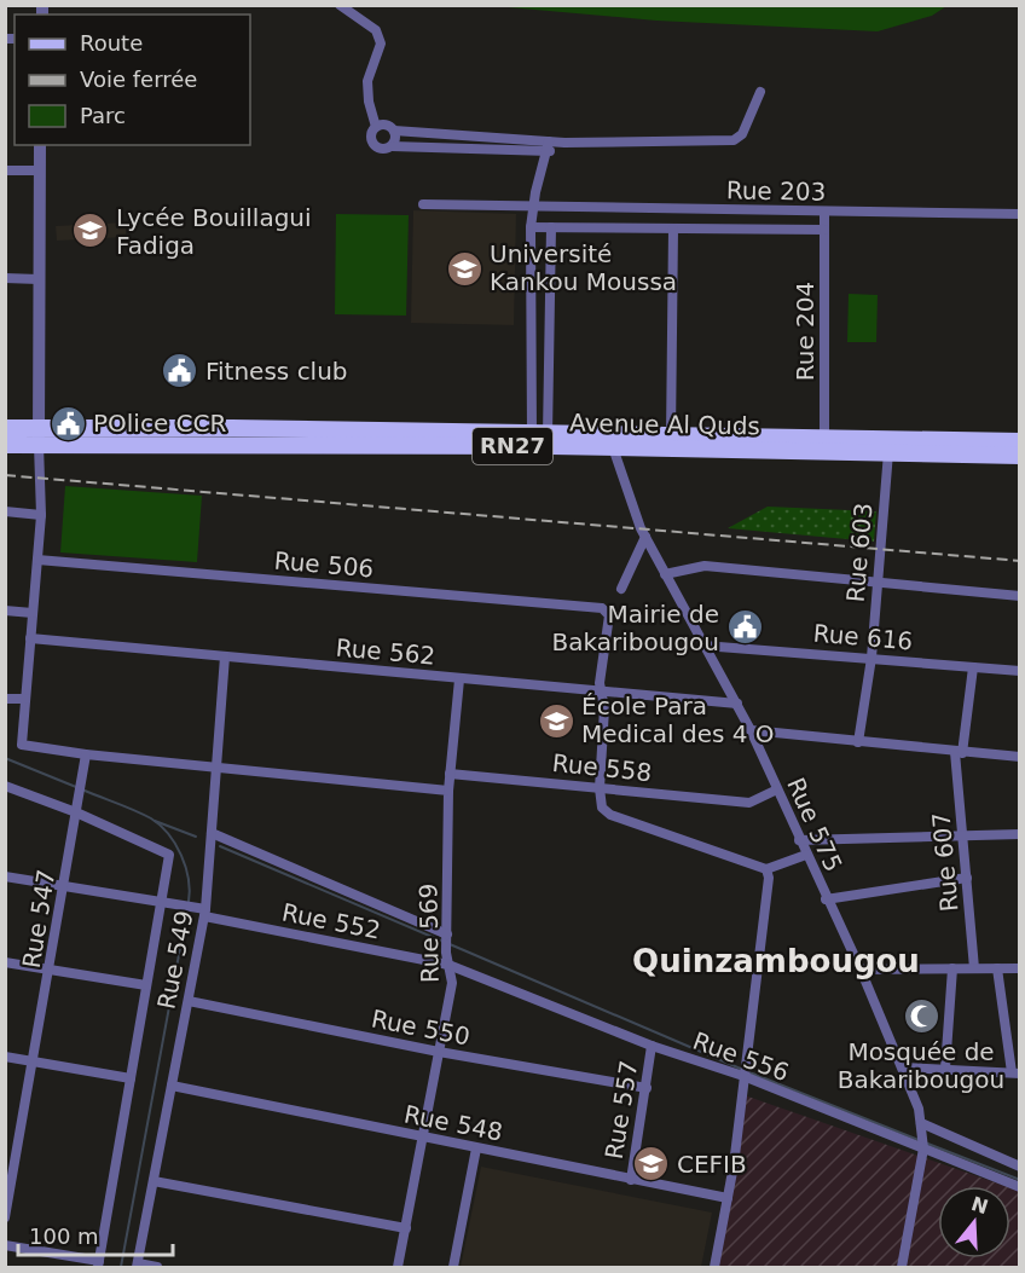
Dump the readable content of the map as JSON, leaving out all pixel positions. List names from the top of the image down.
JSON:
{
  "streets": {
    "main road": ["Avenue Al Quds", "RN27"],
    "street": [
      "Rue 203",
      "Rue 204",
      "Rue 603",
      "Rue 506",
      "Rue 616",
      "Rue 562",
      "Rue 558",
      "Rue 575",
      "Rue 607",
      "Rue 547",
      "Rue 552",
      "Rue 569",
      "Rue 549",
      "Rue 550",
      "Rue 556",
      "Rue 557",
      "Rue 548"
    ]
  },
  "crossings": [
    ["Rue 203", "Rue 204"],
    ["Rue 204", "Avenue Al Quds"],
    ["Avenue Al Quds", "Rue 603"],
    ["Avenue Al Quds", "Rue 575"],
    ["Rue 603", "Rue 616"],
    ["Rue 506", "Rue 562"],
    ["Rue 616", "Rue 575"],
    ["Rue 616", "Rue 607"],
    ["Rue 562", "Rue 575"],
    ["Rue 562", "Rue 549"],
    ["Rue 558", "Rue 575"],
    ["Rue 575", "Rue 556"],
    ["Rue 547", "Rue 552"],
    ["Rue 552", "Rue 569"],
    ["Rue 552", "Rue 549"],
    ["Rue 552", "Rue 556"],
    ["Rue 569", "Rue 550"],
    ["Rue 569", "Rue 556"],
    ["Rue 569", "Rue 548"],
    ["Rue 549", "Rue 550"],
    ["Rue 549", "Rue 548"],
    ["Rue 550", "Rue 557"],
    ["Rue 556", "Rue 557"],
    ["Rue 557", "Rue 548"]
  ],
  "districts": ["Quinzambougou"],
  "places": {
    "school or university": [
      "Lycée Bouillagui Fadiga",
      "Université Kankou Moussa",
      "École Para Medical des 4 O",
      "CEFIB"
    ],
    "public building": ["Fitness club", "POlice CCR", "Mairie de Bakaribougou"],
    "mosque": ["Mosquée de Bakaribougou"]
  },
  "legend": ["Route", "Voie ferrée", "Parc"],
  "scale_bar": "100 m",
  "north": "top"
}
